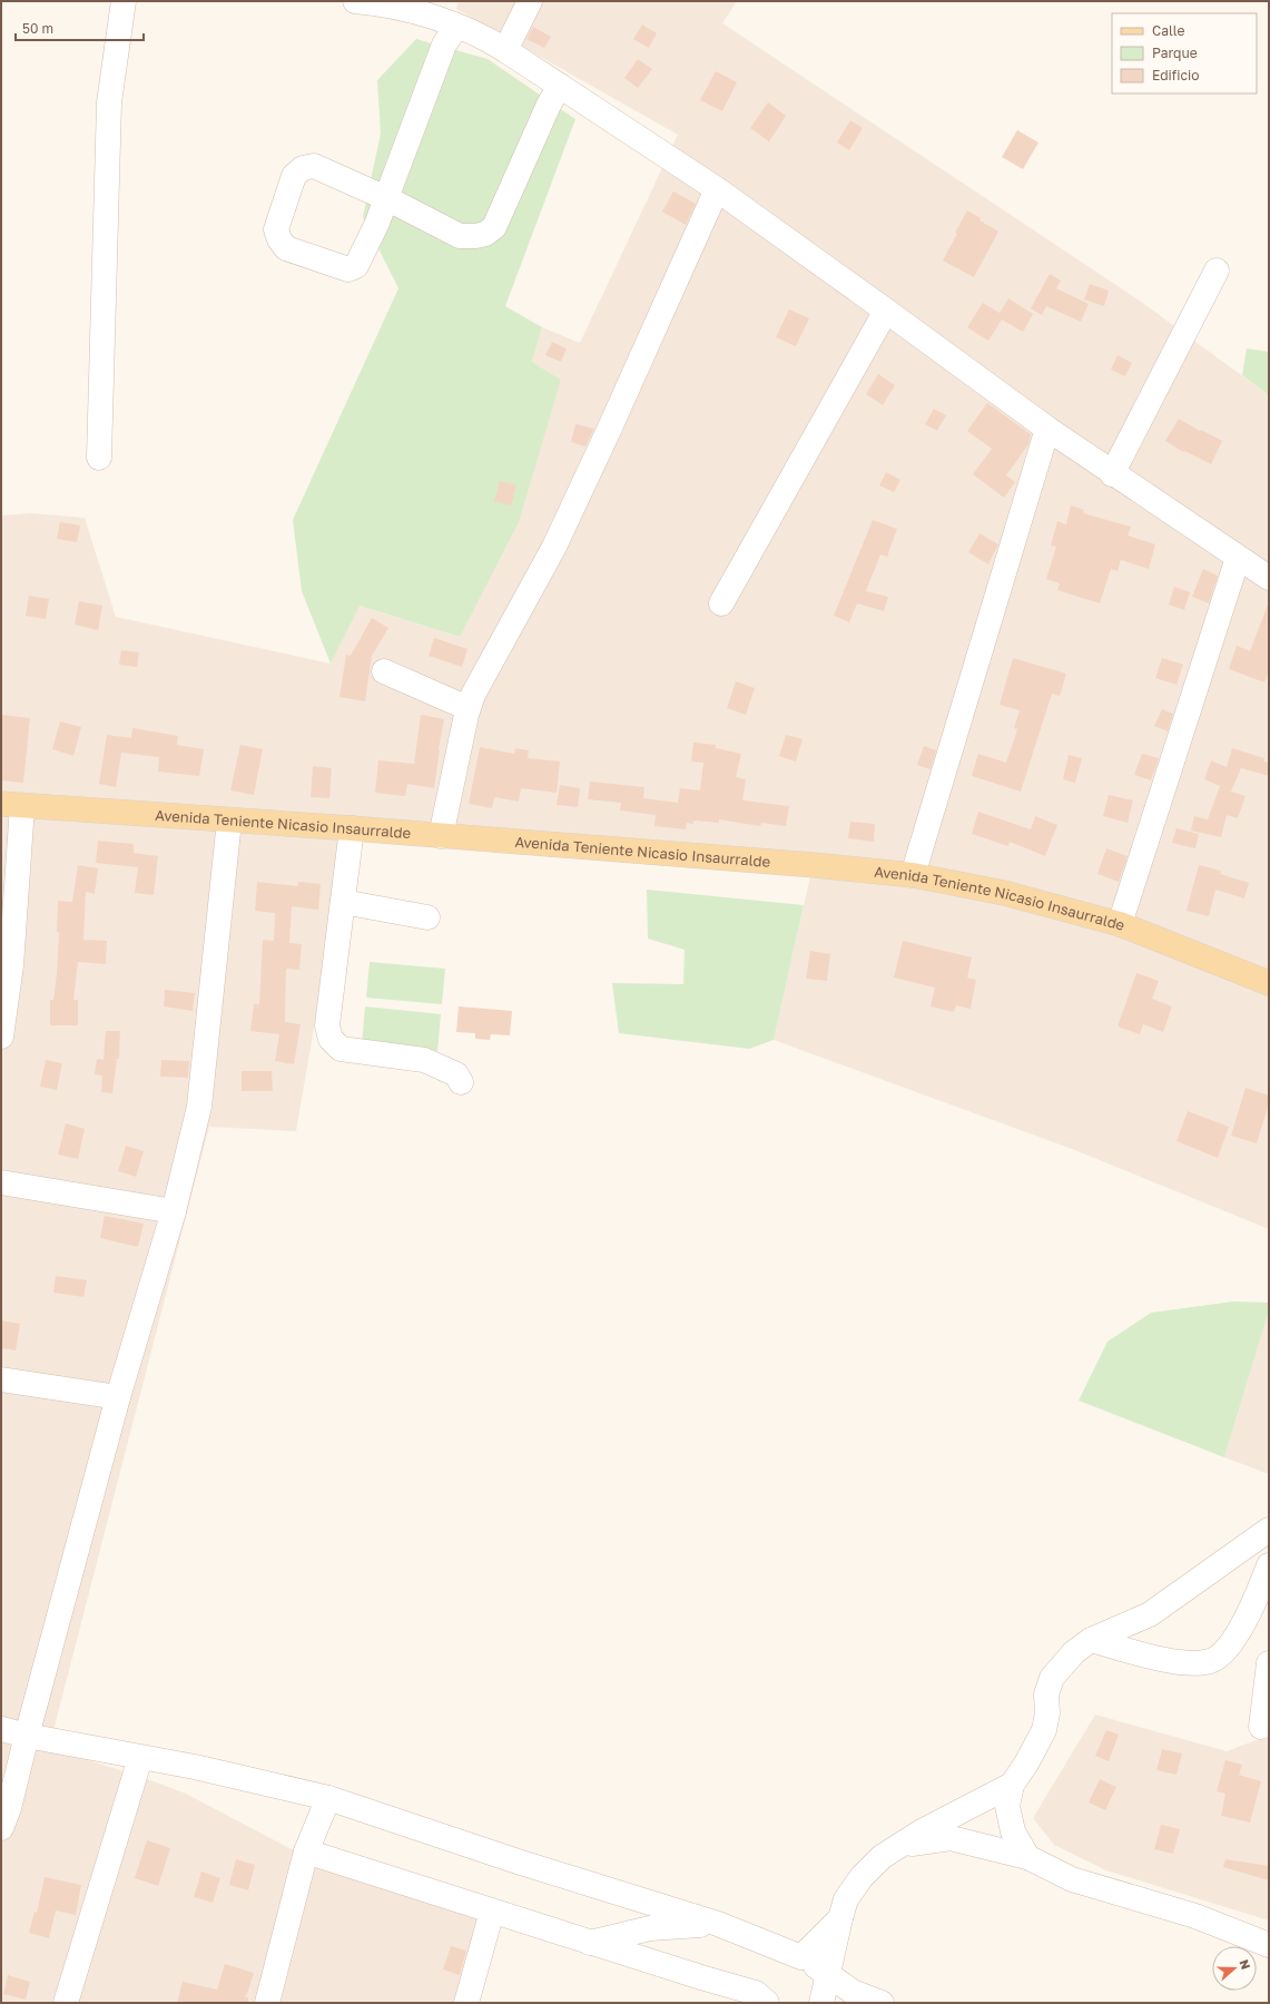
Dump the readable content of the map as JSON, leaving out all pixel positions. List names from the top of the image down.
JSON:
{
  "streets": {
    "main road": ["Avenida Teniente Nicasio Insaurralde"]
  },
  "legend": ["Calle", "Parque", "Edificio"],
  "scale_bar": "50 m",
  "north": "right"
}
